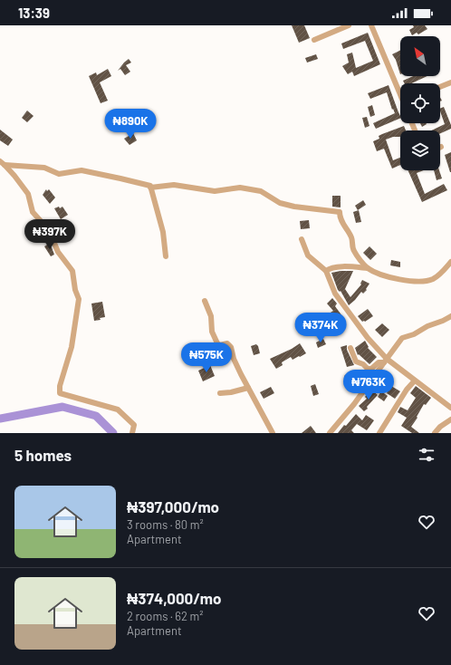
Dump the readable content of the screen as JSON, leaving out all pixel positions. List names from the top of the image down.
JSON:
{
  "north": "top left",
  "page": {
    "status": "13:39",
    "price": [
      "₦890K",
      "₦397K",
      "₦374K",
      "₦575K",
      "₦763K"
    ],
    "heading": "5 homes",
    "list": [
      {
        "name": "₦397,000/mo",
        "note": "3 rooms · 80 m² · Apartment"
      },
      {
        "name": "₦374,000/mo",
        "note": "2 rooms · 62 m² · Apartment"
      }
    ]
  }
}
